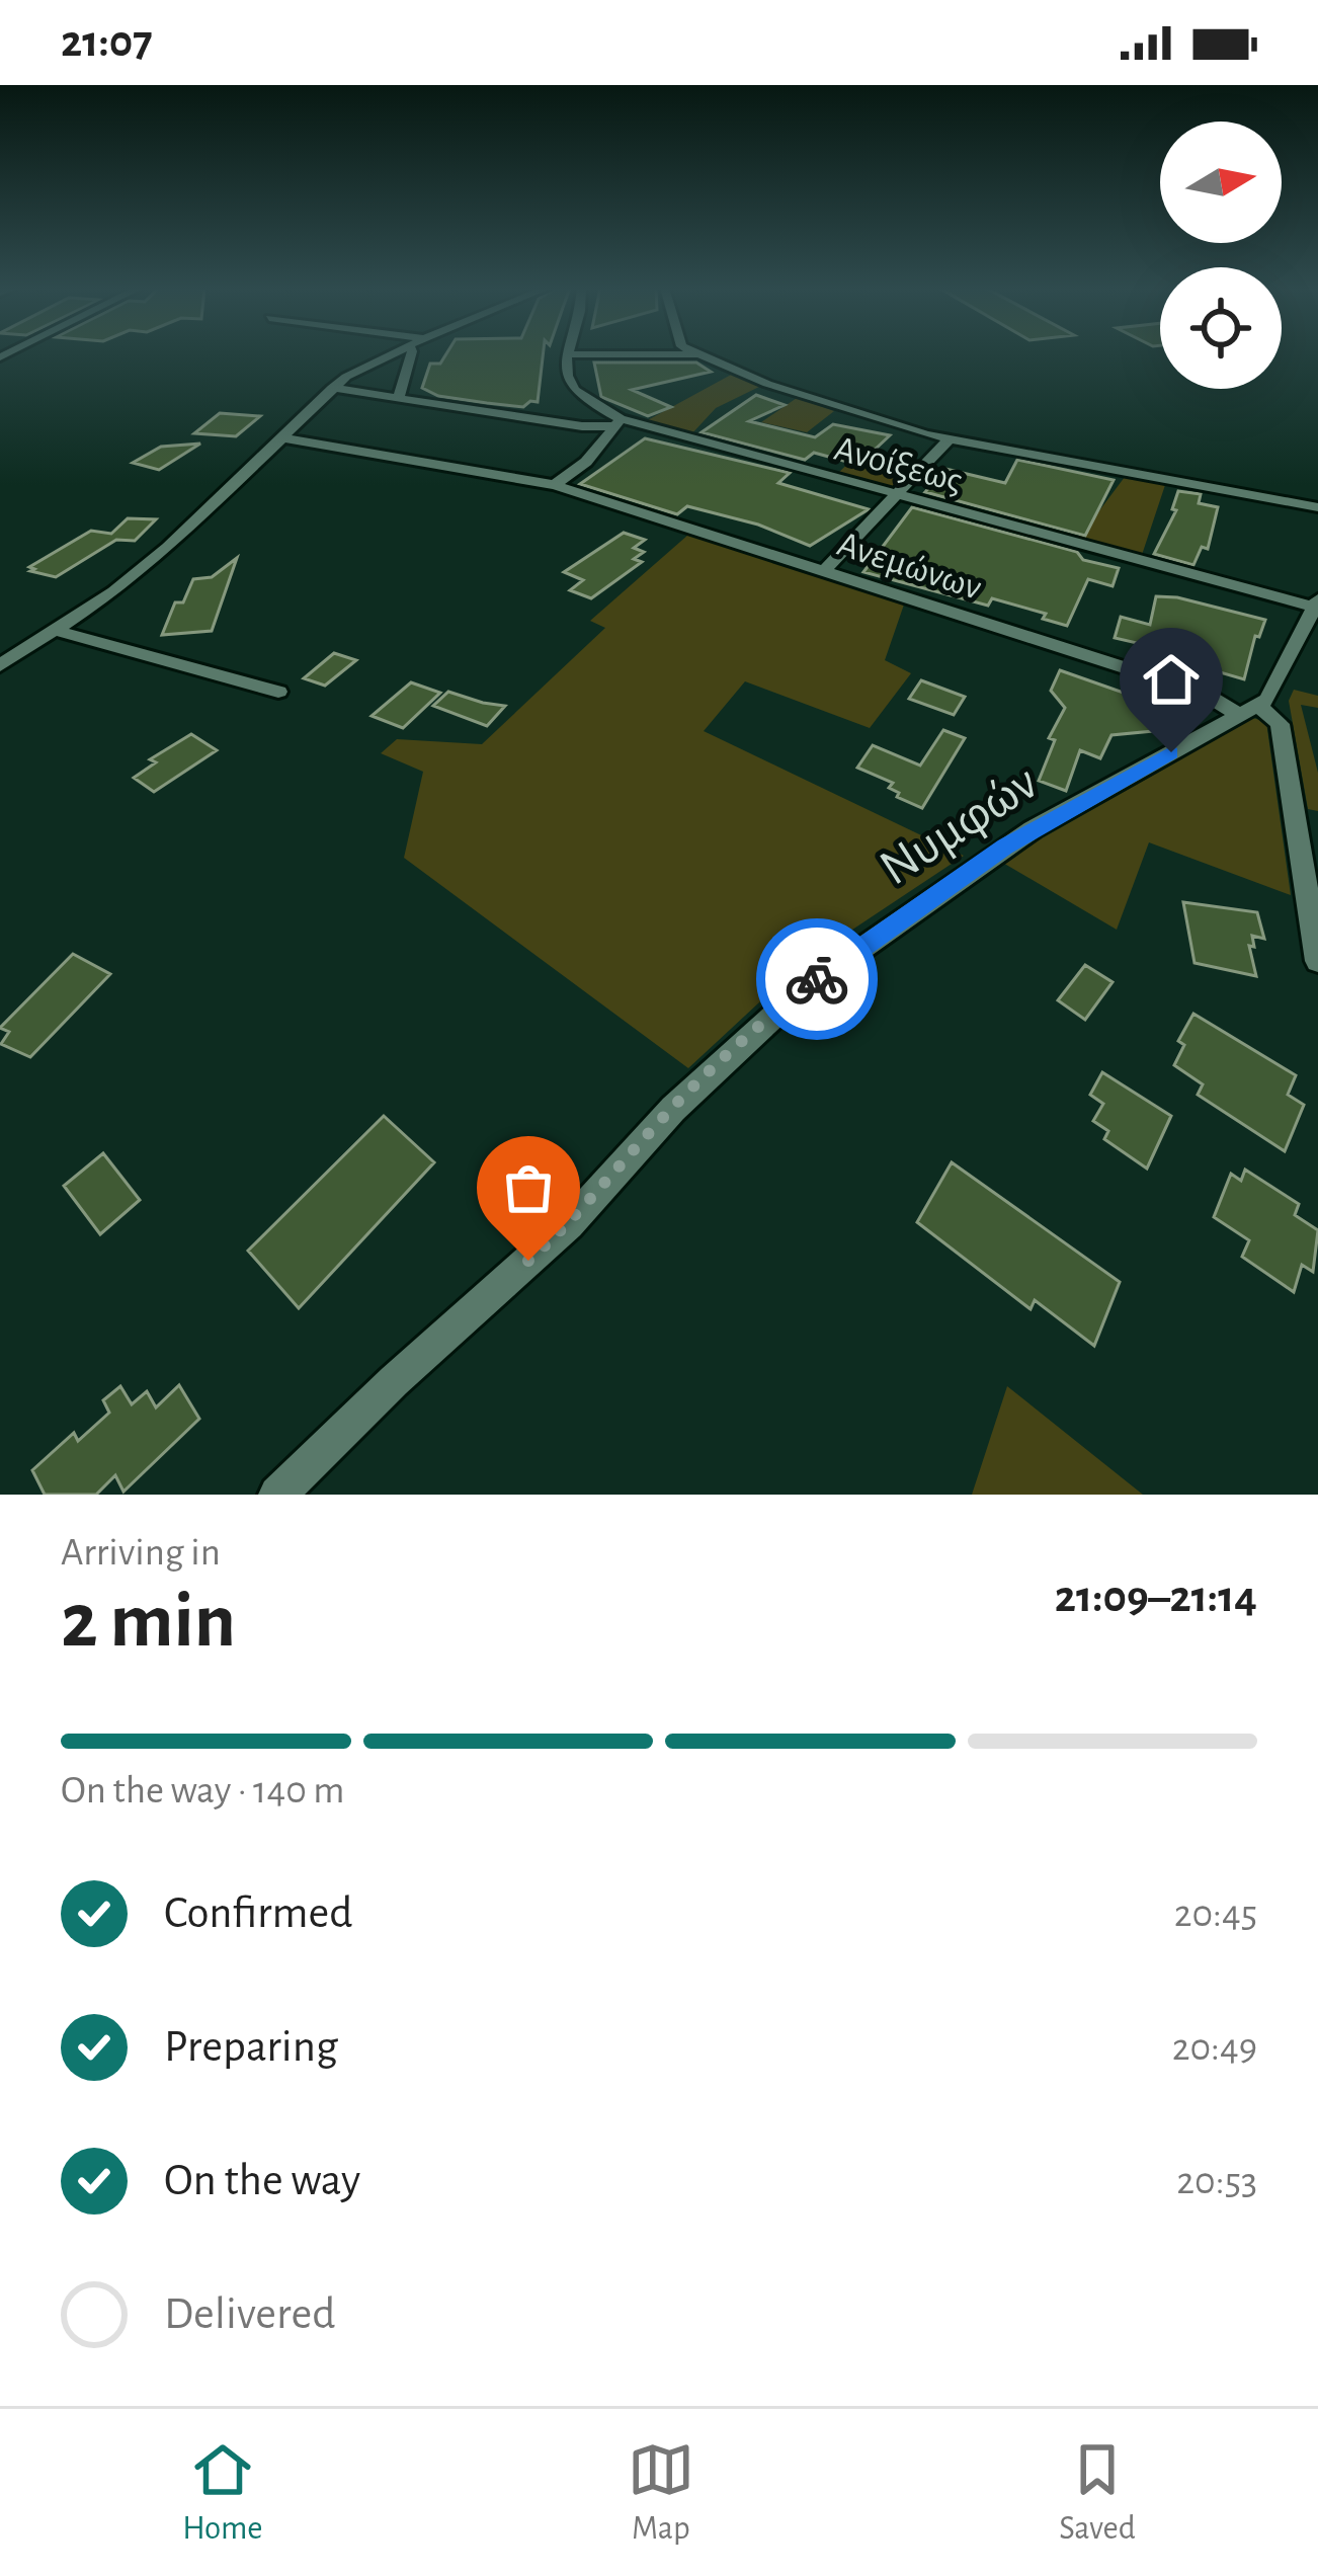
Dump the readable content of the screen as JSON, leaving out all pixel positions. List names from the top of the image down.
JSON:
{
  "streets": {
    "street": ["Ανοίξεως", "Ανεμώνων", "Νυμφών"]
  },
  "crossings": [
    ["Ανοίξεως", "Νυμφών"],
    ["Ανεμώνων", "Νυμφών"]
  ],
  "north": "right",
  "page": {
    "status": "21:07",
    "heading": ["2 min", "Arriving in", "21:09–21:14"],
    "bar": "On the way · 140 m",
    "list": [
      ["Confirmed", "20:45"],
      ["Preparing", "20:49"],
      ["On the way", "20:53"],
      "Delivered"
    ],
    "tabs": ["Home", "Map", "Saved"]
  }
}
